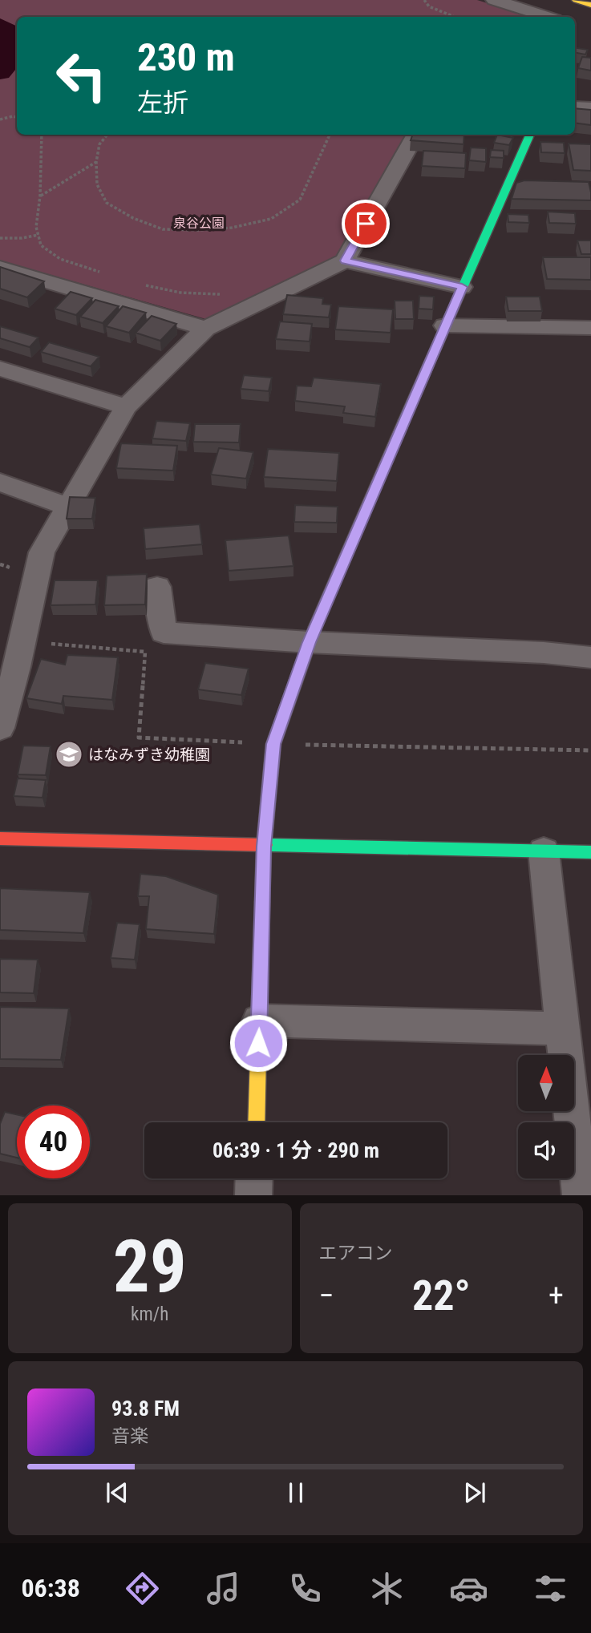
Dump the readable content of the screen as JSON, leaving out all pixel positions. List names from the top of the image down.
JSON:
{
  "parks": ["泉谷公園"],
  "places": {
    "school or university": ["はなみずき幼稚園"]
  },
  "north": "top",
  "page": {
    "turn": ["230 m", "左折"],
    "limit": "40",
    "trip": "06:39 · 1 分 · 290 m",
    "tile": [
      ["29", "km/h"],
      "エアコン"
    ],
    "heat": ["−", "22°", "+"],
    "song": ["93.8 FM", "音楽"],
    "tabs": "06:38"
  }
}
